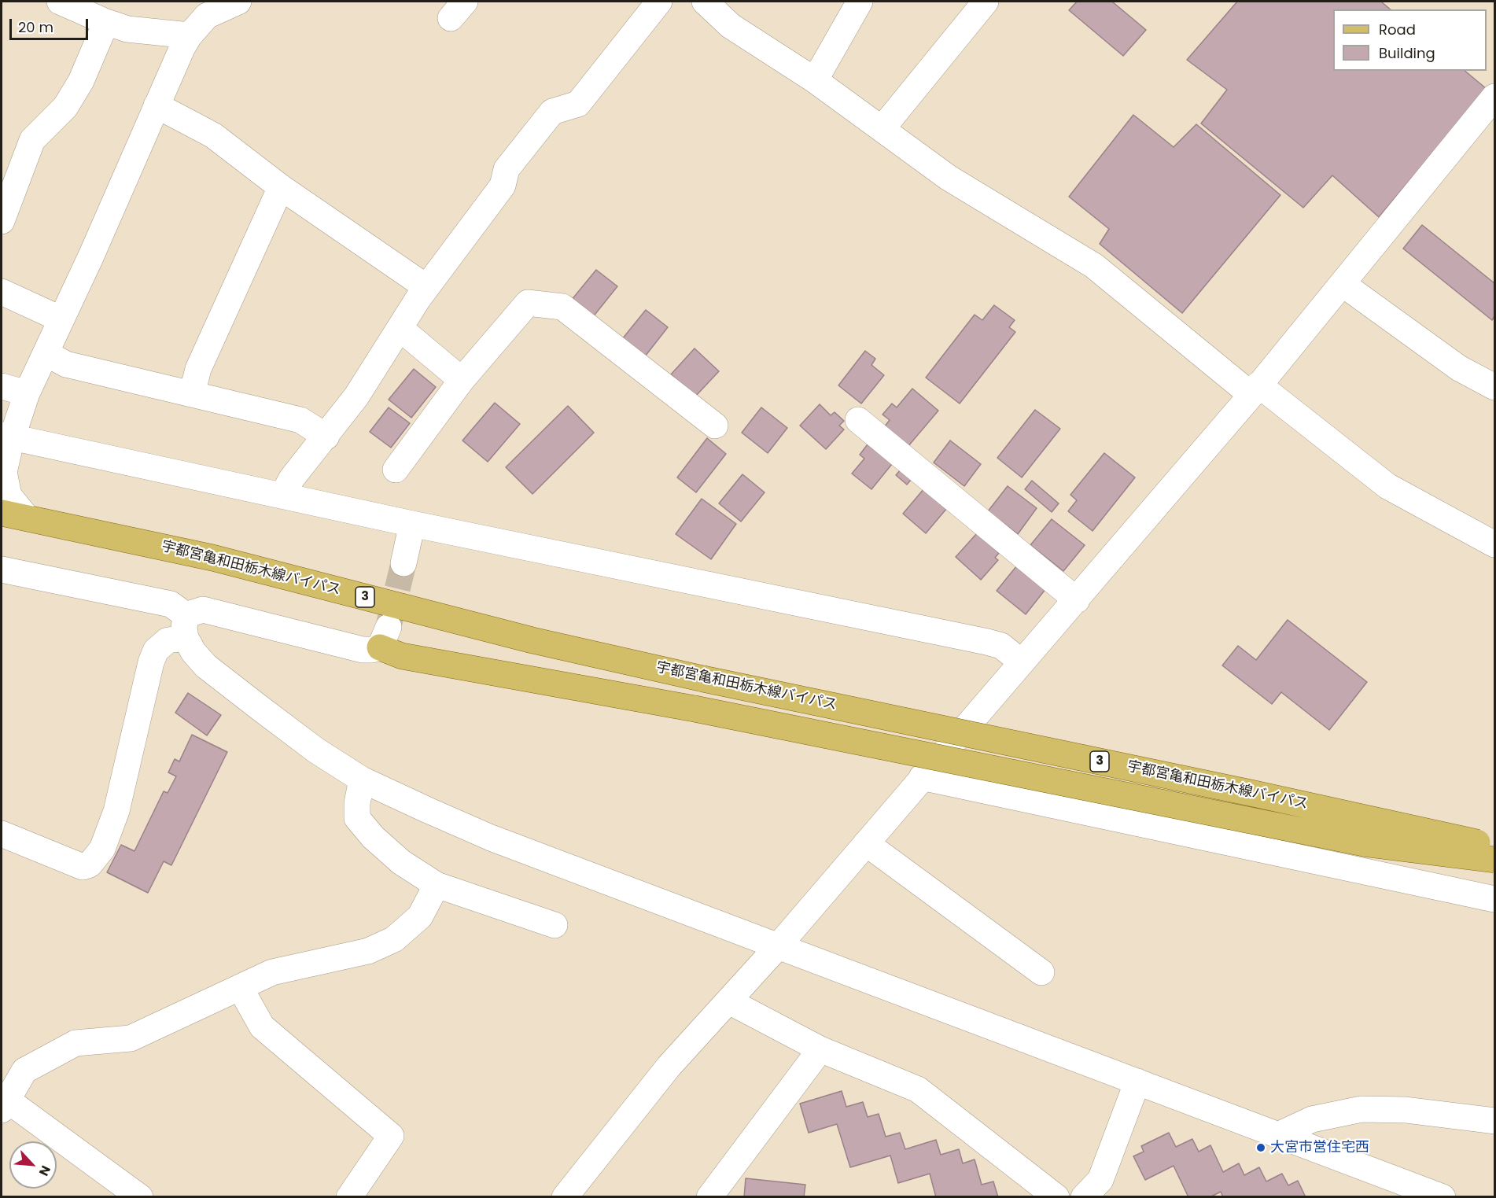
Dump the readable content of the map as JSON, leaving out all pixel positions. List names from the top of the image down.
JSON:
{
  "streets": {
    "main road": ["宇都宮亀和田栃木線バイパス", "3"]
  },
  "places": ["大宮市営住宅西"],
  "legend": ["Road", "Building"],
  "scale_bar": "20 m",
  "north": "bottom right"
}
